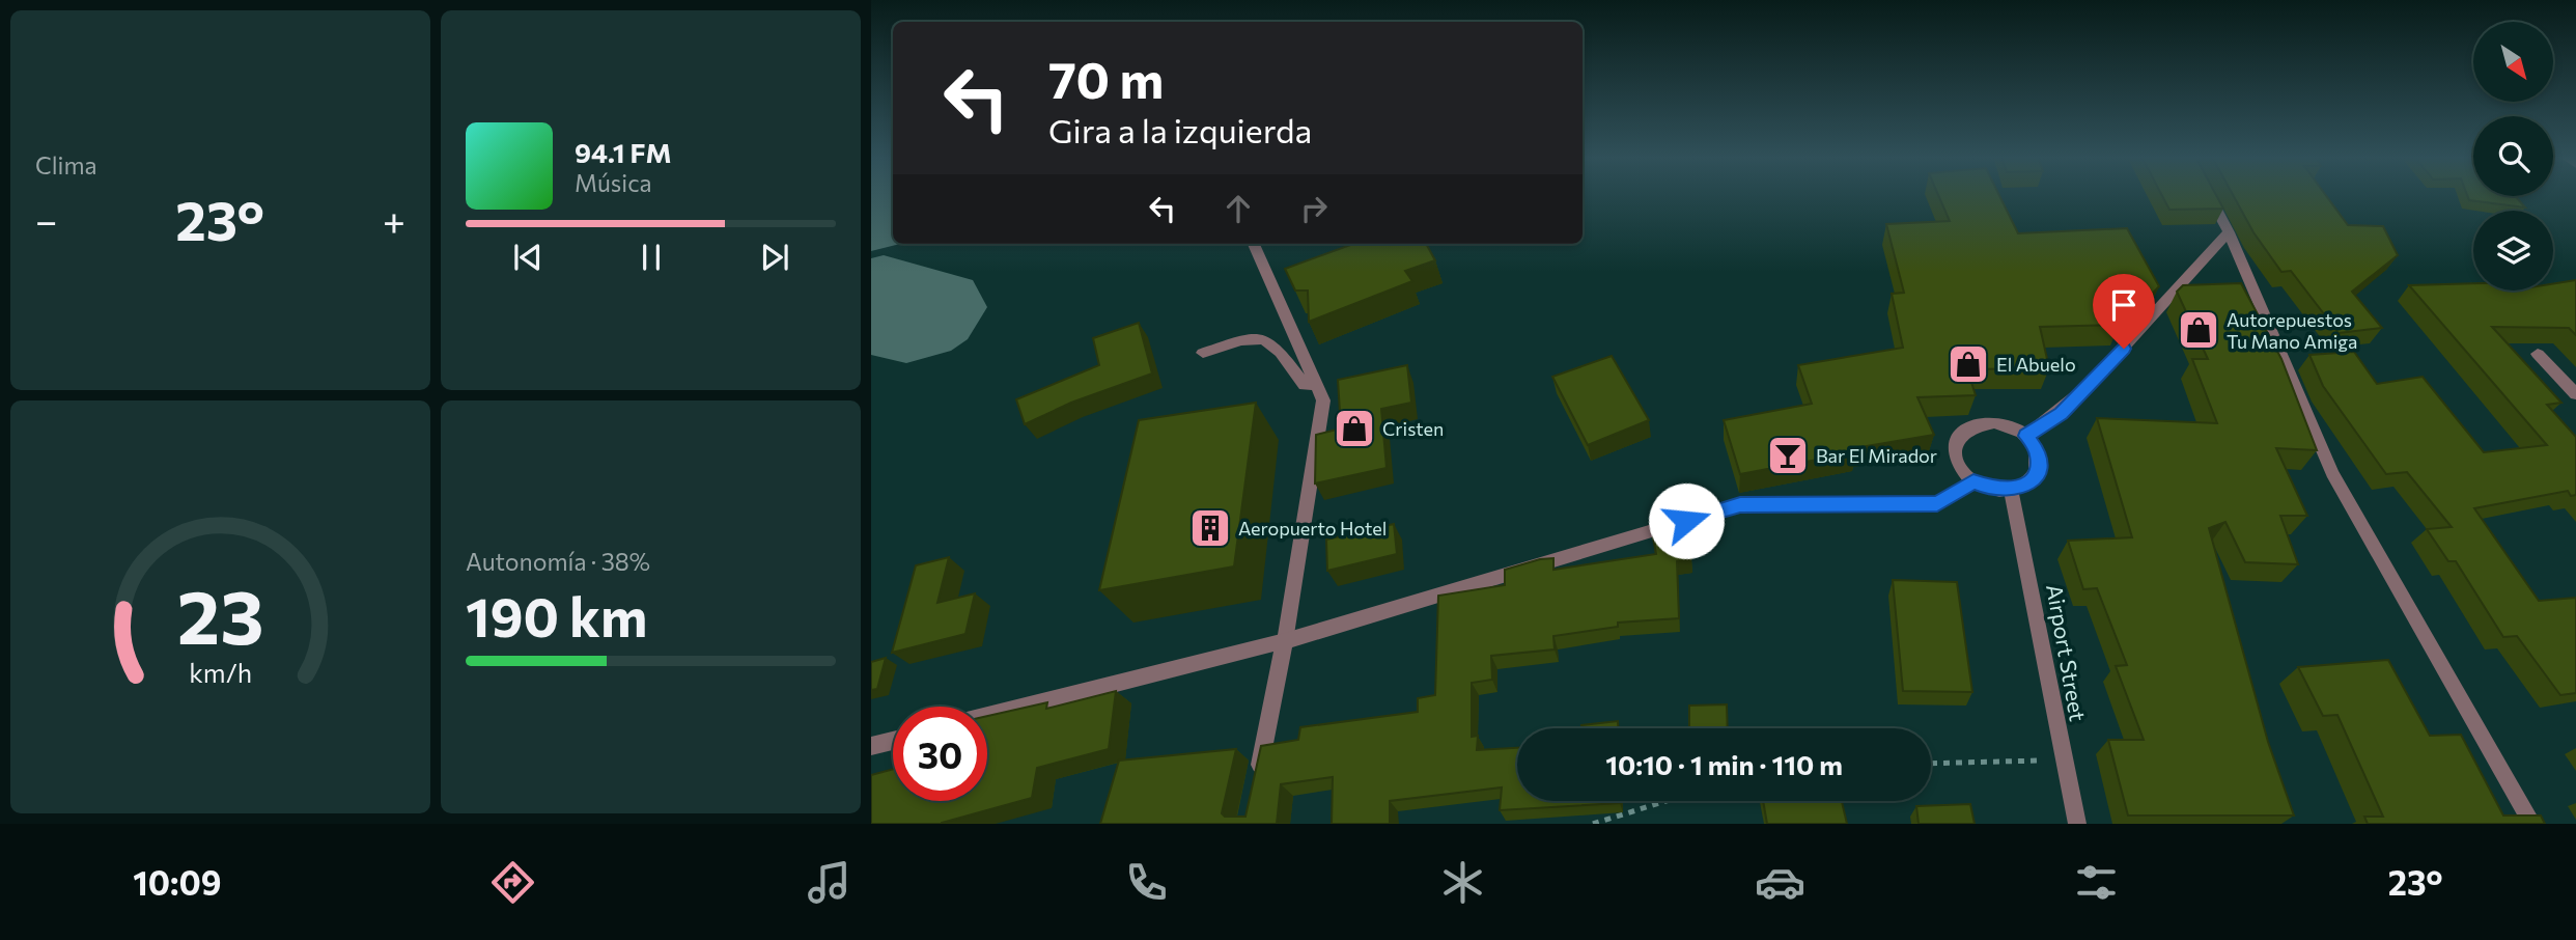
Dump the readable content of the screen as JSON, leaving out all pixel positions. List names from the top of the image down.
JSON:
{
  "streets": {
    "street": ["Airport Street"]
  },
  "places": {
    "shop": ["Autorepuestos Tu Mano Amiga", "El Abuelo", "Cristen"],
    "bar": ["Bar El Mirador"],
    "building": ["Aeropuerto Hotel"]
  },
  "north": "bottom right",
  "page": {
    "tile": [
      "Clima",
      ["Autonomía · 38%", "190 km"]
    ],
    "turn": ["70 m", "Gira a la izquierda"],
    "song": ["94.1 FM", "Música"],
    "heat": ["−", "23°", "+"],
    "limit": "30",
    "trip": "10:10 · 1 min · 110 m",
    "tabs": ["10:09", "23°"],
    "gauge": ["23", "km/h"]
  }
}
